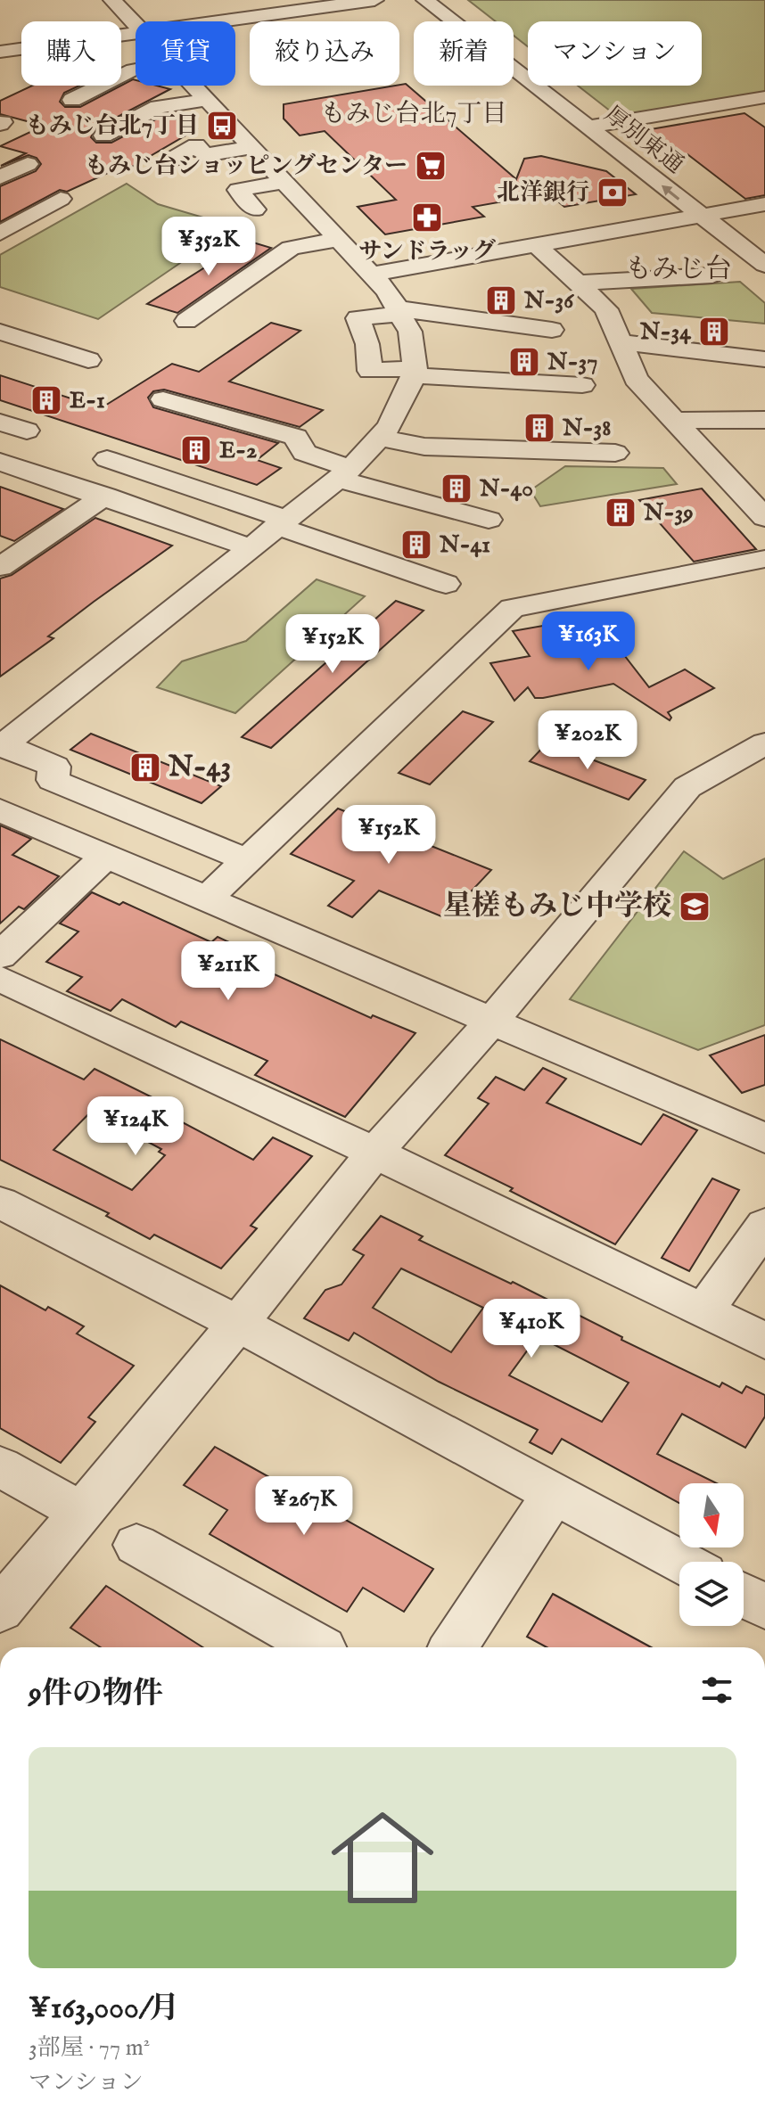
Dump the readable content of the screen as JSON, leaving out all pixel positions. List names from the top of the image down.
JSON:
{
  "streets": {
    "street": ["厚別東通"]
  },
  "districts": ["もみじ台北7丁目", "もみじ台"],
  "places": {
    "bus stop": ["もみじ台北7丁目"],
    "supermarket": ["もみじ台ショッピングセンター"],
    "bank": ["北洋銀行"],
    "pharmacy": ["サンドラッグ"],
    "building": [
      "N-36",
      "N-34",
      "N-37",
      "E-1",
      "N-38",
      "E-2",
      "N-40",
      "N-39",
      "N-41",
      "N-43"
    ],
    "school or university": ["星槎もみじ中学校"]
  },
  "north": "bottom",
  "page": {
    "chip": [
      "購入",
      "賃貸",
      "絞り込み",
      "新着",
      "マンション"
    ],
    "price": [
      "¥352K",
      "¥163K",
      "¥152K",
      "¥202K",
      "¥152K",
      "¥211K",
      "¥124K",
      "¥410K",
      "¥267K"
    ],
    "heading": "9件の物件",
    "list": [
      {
        "name": "¥163,000/月",
        "note": "3部屋 · 77 m² · マンション"
      }
    ]
  }
}
